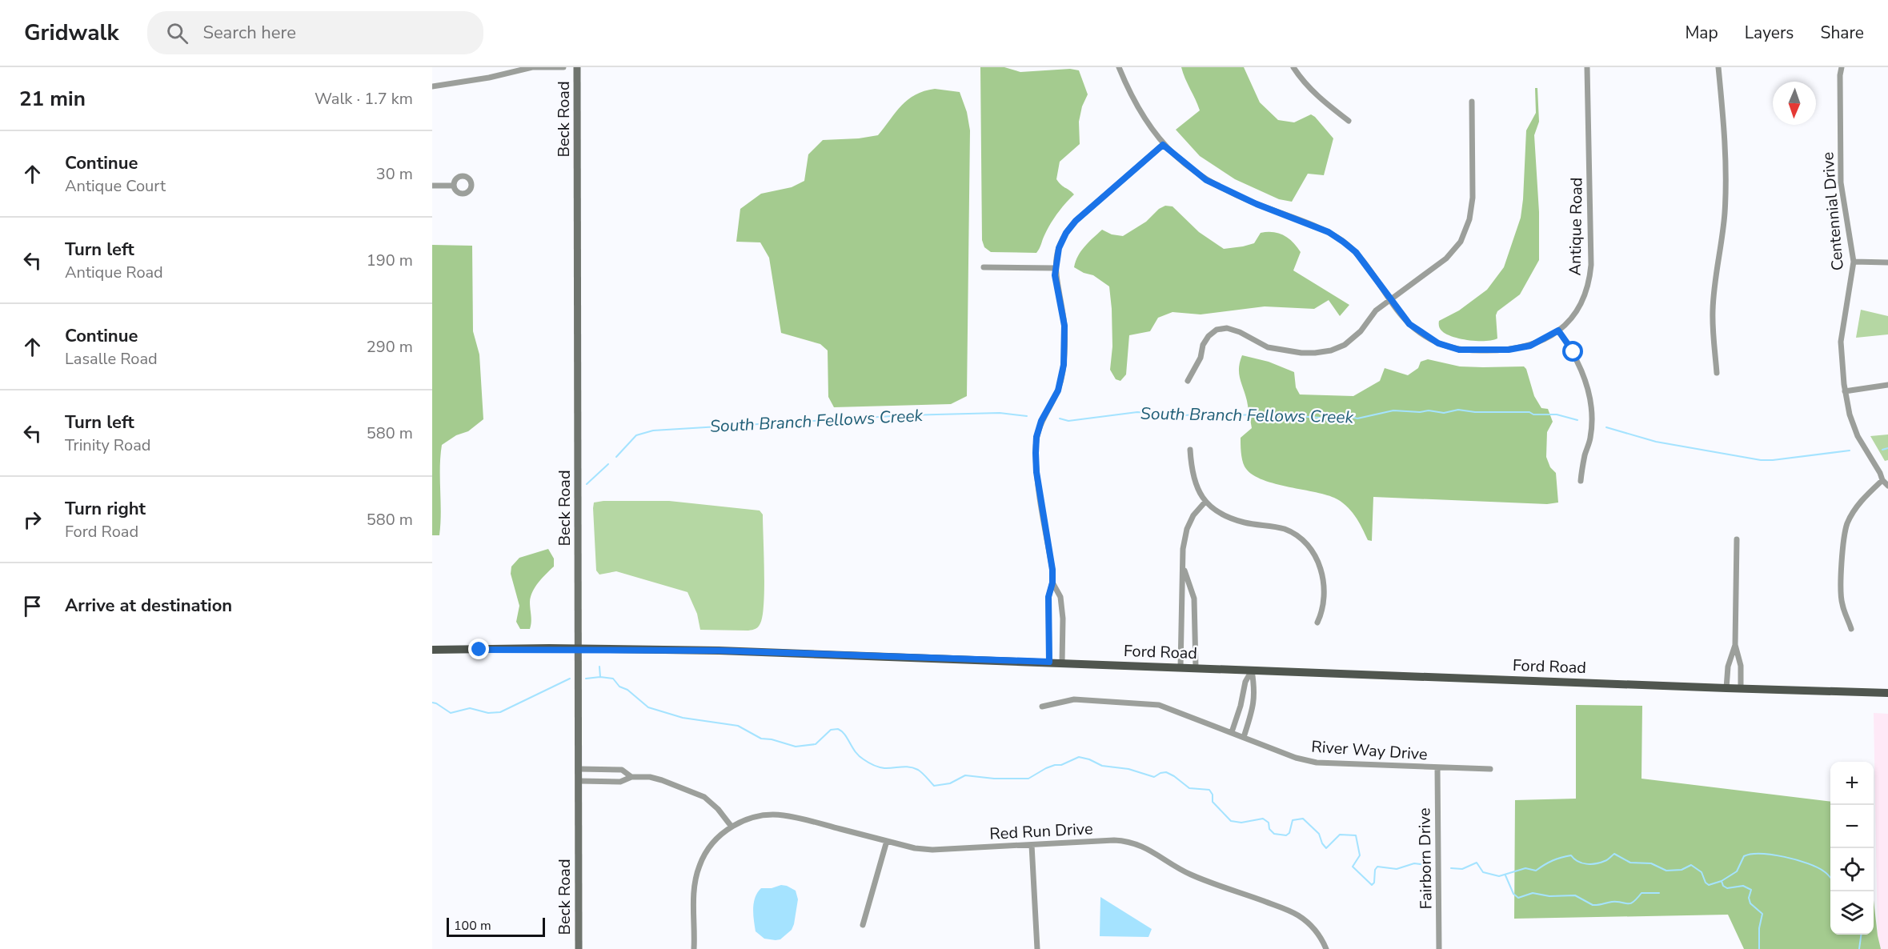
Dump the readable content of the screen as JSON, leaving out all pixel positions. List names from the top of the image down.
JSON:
{
  "streets": {
    "main road": ["Beck Road", "Ford Road"],
    "street": [
      "Centennial Drive",
      "Antique Road",
      "River Way Drive",
      "Red Run Drive",
      "Fairborn Drive"
    ]
  },
  "crossings": [
    ["Beck Road", "Ford Road"],
    ["River Way Drive", "Fairborn Drive"]
  ],
  "water": ["South Branch Fellows Creek"],
  "scale_bar": "100 m",
  "north": "bottom",
  "page": {
    "header": "Gridwalk",
    "search": "Search here",
    "nav": ["Map", "Layers", "Share"],
    "heading": ["21 min", "Walk · 1.7 km"],
    "list": [
      ["Continue", "Antique Court", "30 m"],
      ["Turn left", "Antique Road", "190 m"],
      ["Continue", "Lasalle Road", "290 m"],
      ["Turn left", "Trinity Road", "580 m"],
      ["Turn right", "Ford Road", "580 m"],
      "Arrive at destination"
    ],
    "map_buttons": ["+", "−"],
    "scale": "100 m"
  }
}
